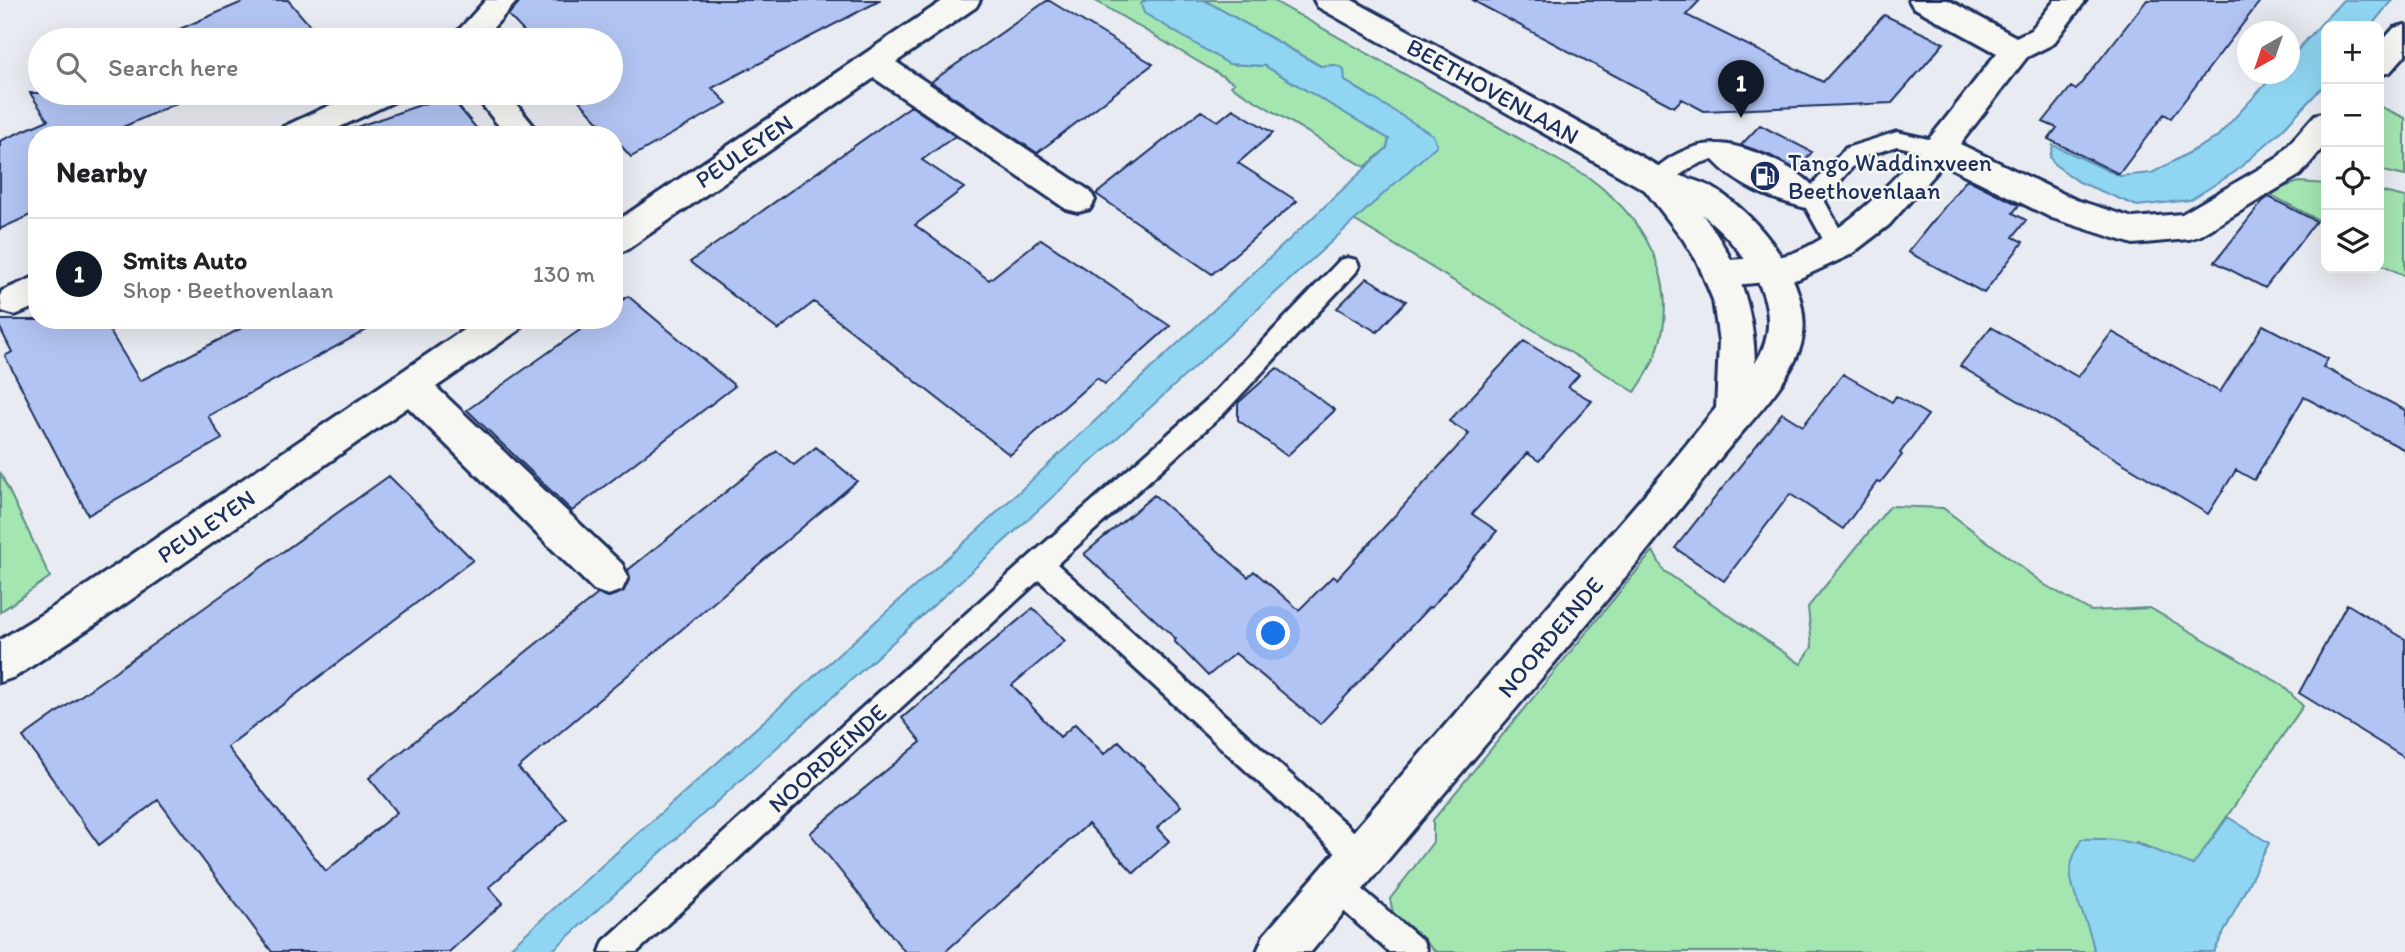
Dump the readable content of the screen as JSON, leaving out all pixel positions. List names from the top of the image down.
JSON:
{
  "streets": {
    "street": ["BEETHOVENLAAN", "PEULEYEN", "NOORDEINDE"]
  },
  "crossings": [
    ["BEETHOVENLAAN", "NOORDEINDE"]
  ],
  "places": {
    "fuel station": ["Tango Waddinxveen Beethovenlaan"]
  },
  "north": "bottom left",
  "page": {
    "map_buttons": ["+", "−"],
    "search": "Search here",
    "pins": "1",
    "heading": "Nearby",
    "list": [
      {
        "mark": "1",
        "name": "Smits Auto",
        "note": "Shop · Beethovenlaan",
        "value": "130 m"
      }
    ]
  }
}
